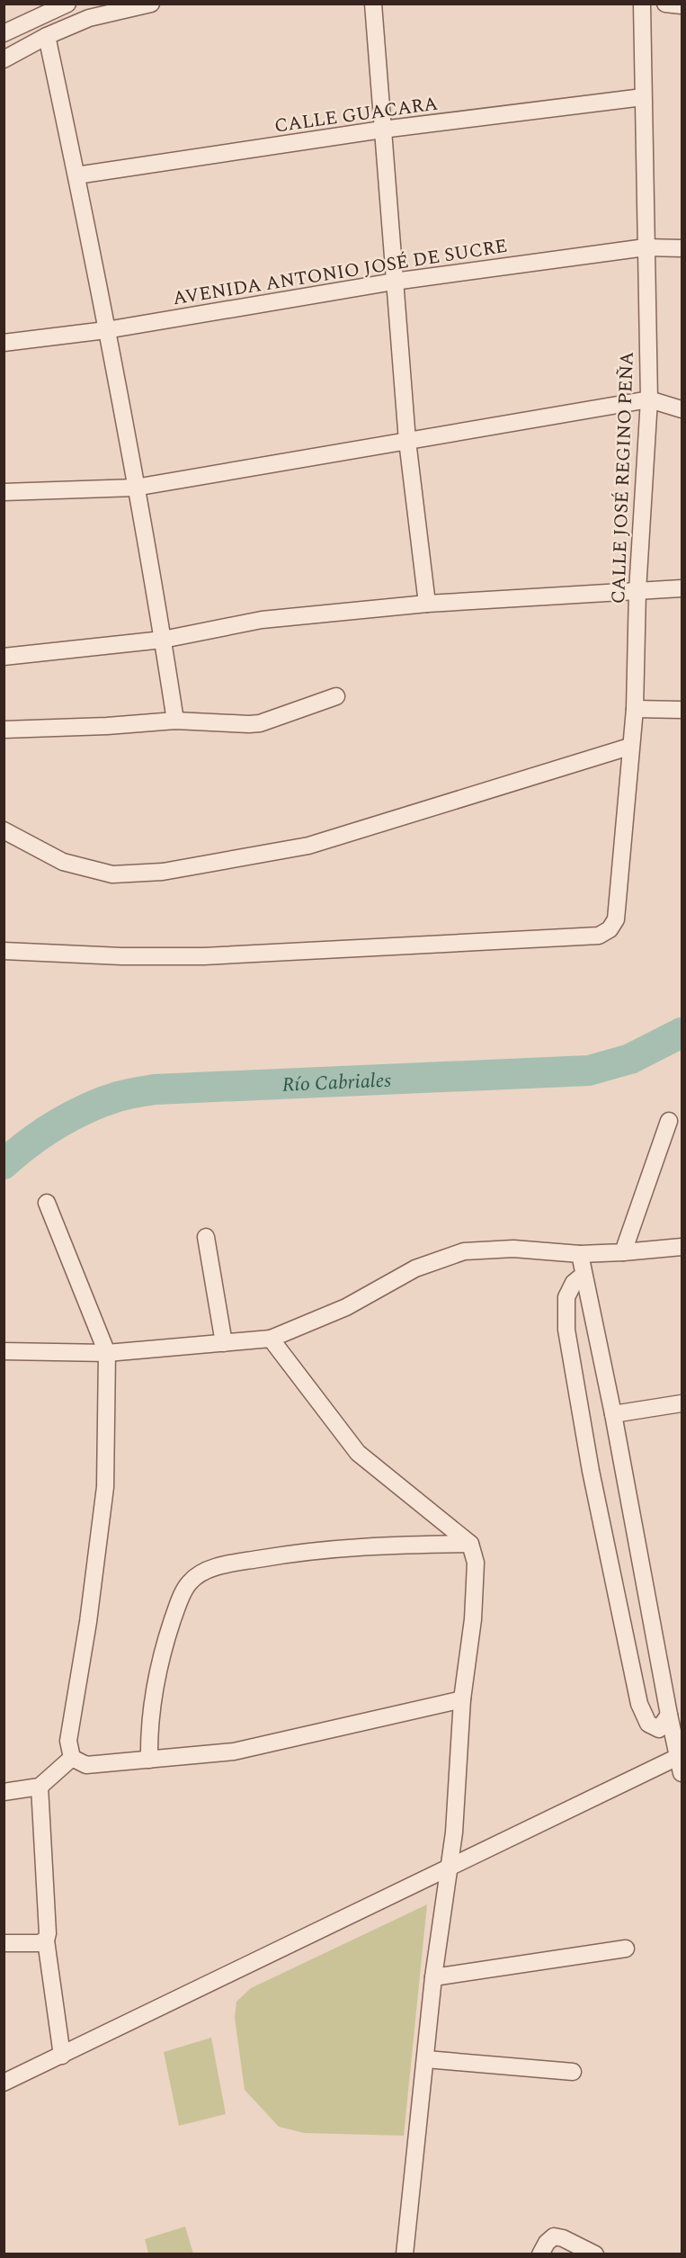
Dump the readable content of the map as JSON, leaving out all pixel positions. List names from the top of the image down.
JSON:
{
  "streets": {
    "street": ["CALLE GUACARA", "AVENIDA ANTONIO JOSÉ DE SUCRE", "CALLE JOSÉ REGINO PEÑA"]
  },
  "crossings": [
    ["CALLE GUACARA", "CALLE JOSÉ REGINO PEÑA"],
    ["AVENIDA ANTONIO JOSÉ DE SUCRE", "CALLE JOSÉ REGINO PEÑA"]
  ],
  "water": ["Río Cabriales"]
}
